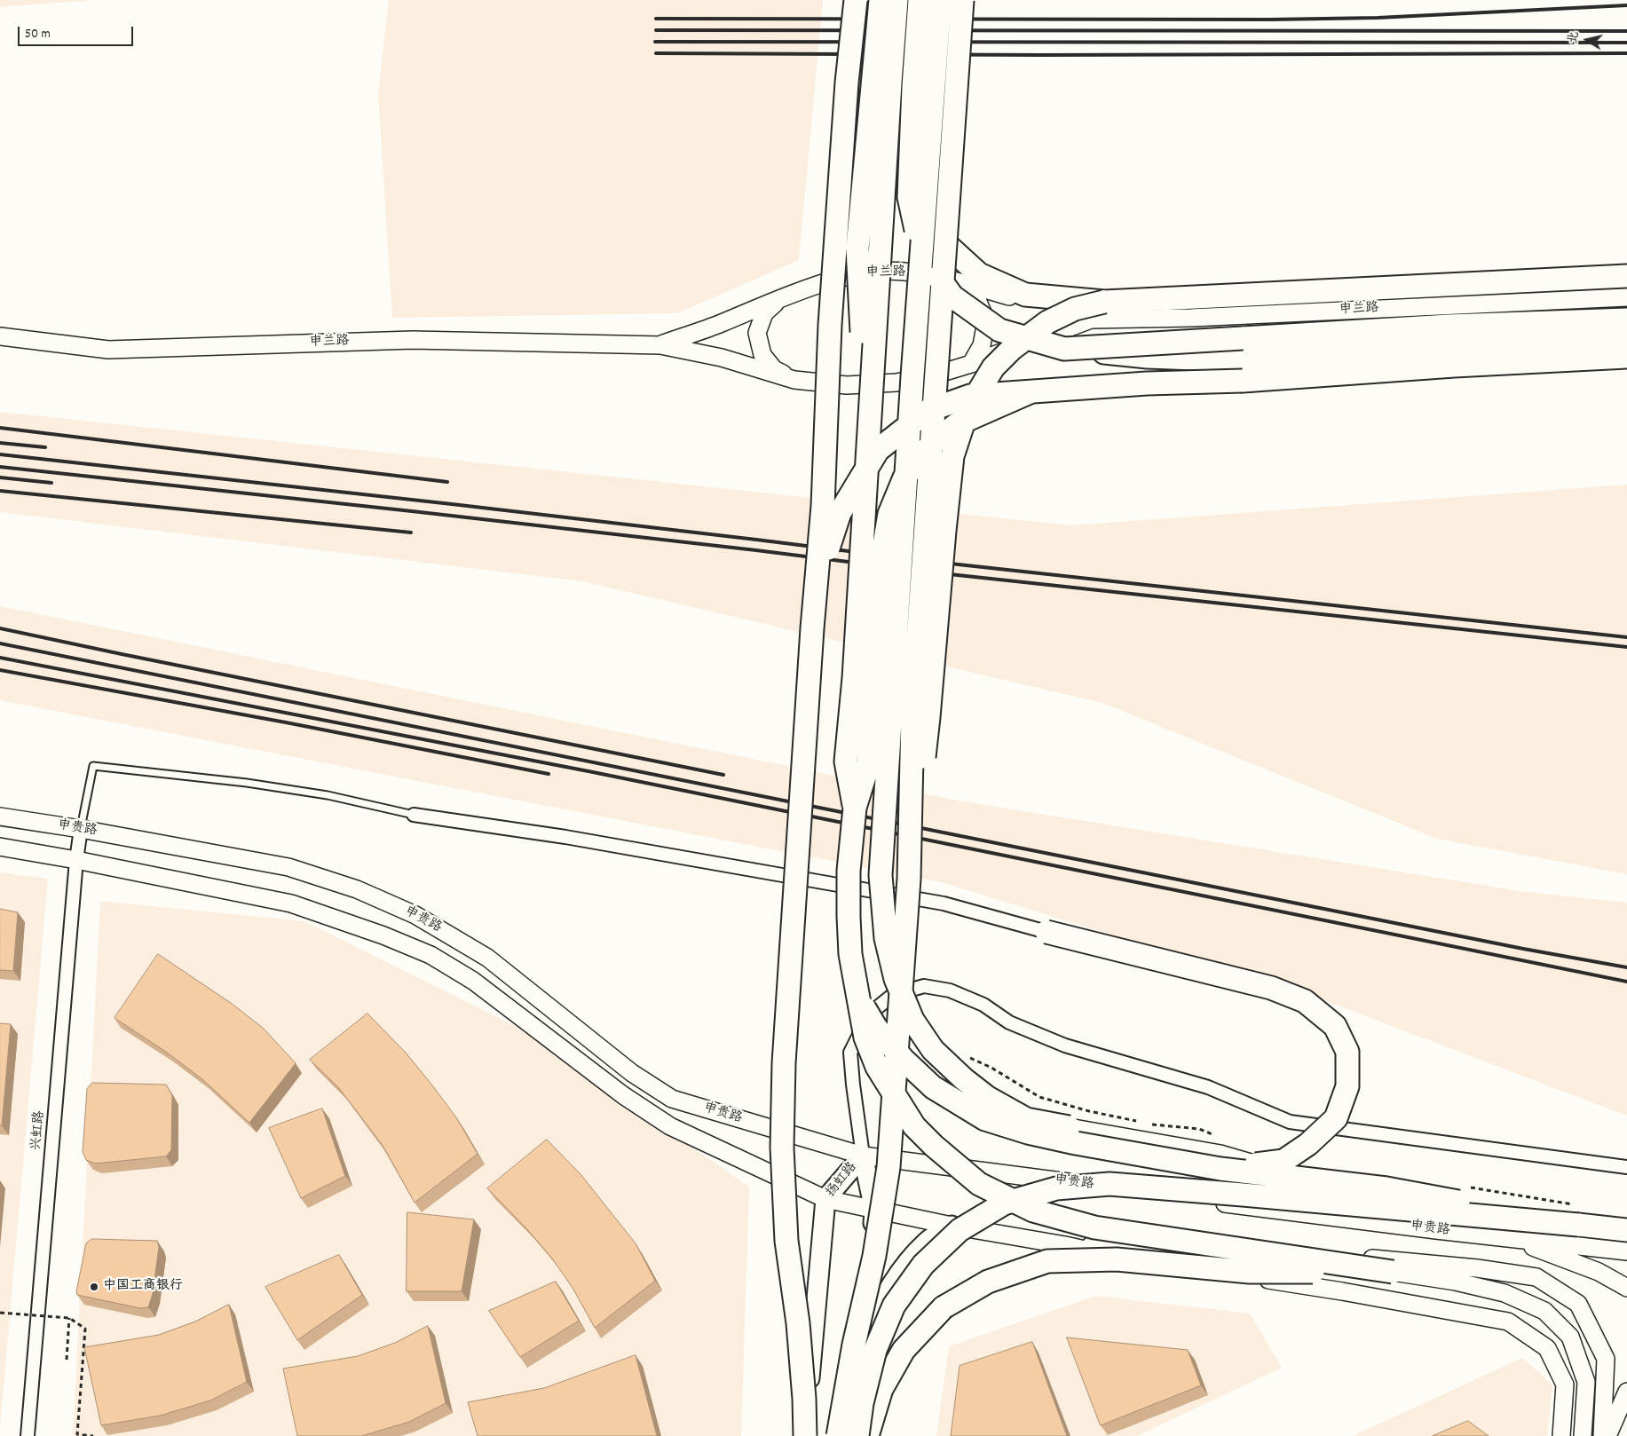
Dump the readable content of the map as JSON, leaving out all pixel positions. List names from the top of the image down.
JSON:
{
  "streets": {
    "main road": ["申兰路", "申贵路", "扬虹路"],
    "street": ["兴虹路"]
  },
  "crossings": [
    ["申贵路", "兴虹路"],
    ["申贵路", "扬虹路"]
  ],
  "places": ["中国工商银行"],
  "scale_bar": "50 m",
  "north": "left"
}
